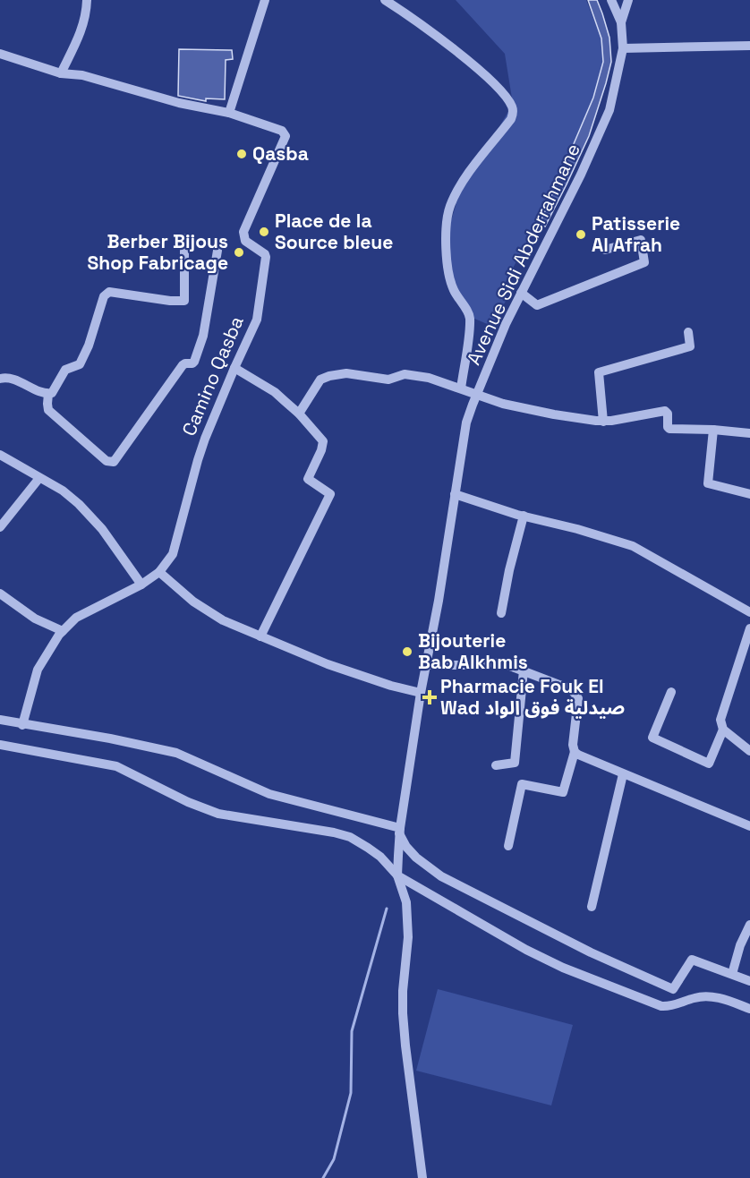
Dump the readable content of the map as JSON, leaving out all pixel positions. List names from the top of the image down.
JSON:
{
  "streets": {
    "street": ["Avenue Sidi Abderrahmane", "Camino Qasba"]
  },
  "places": {
    "other": [
      "Qasba",
      "Place de la Source bleue",
      "Patisserie Al Afrah",
      "Berber Bijous Shop Fabricage",
      "Bijouterie Bab Alkhmis"
    ],
    "health": ["Pharmacie Fouk El Wad صيدلية فوق الواد"]
  }
}
